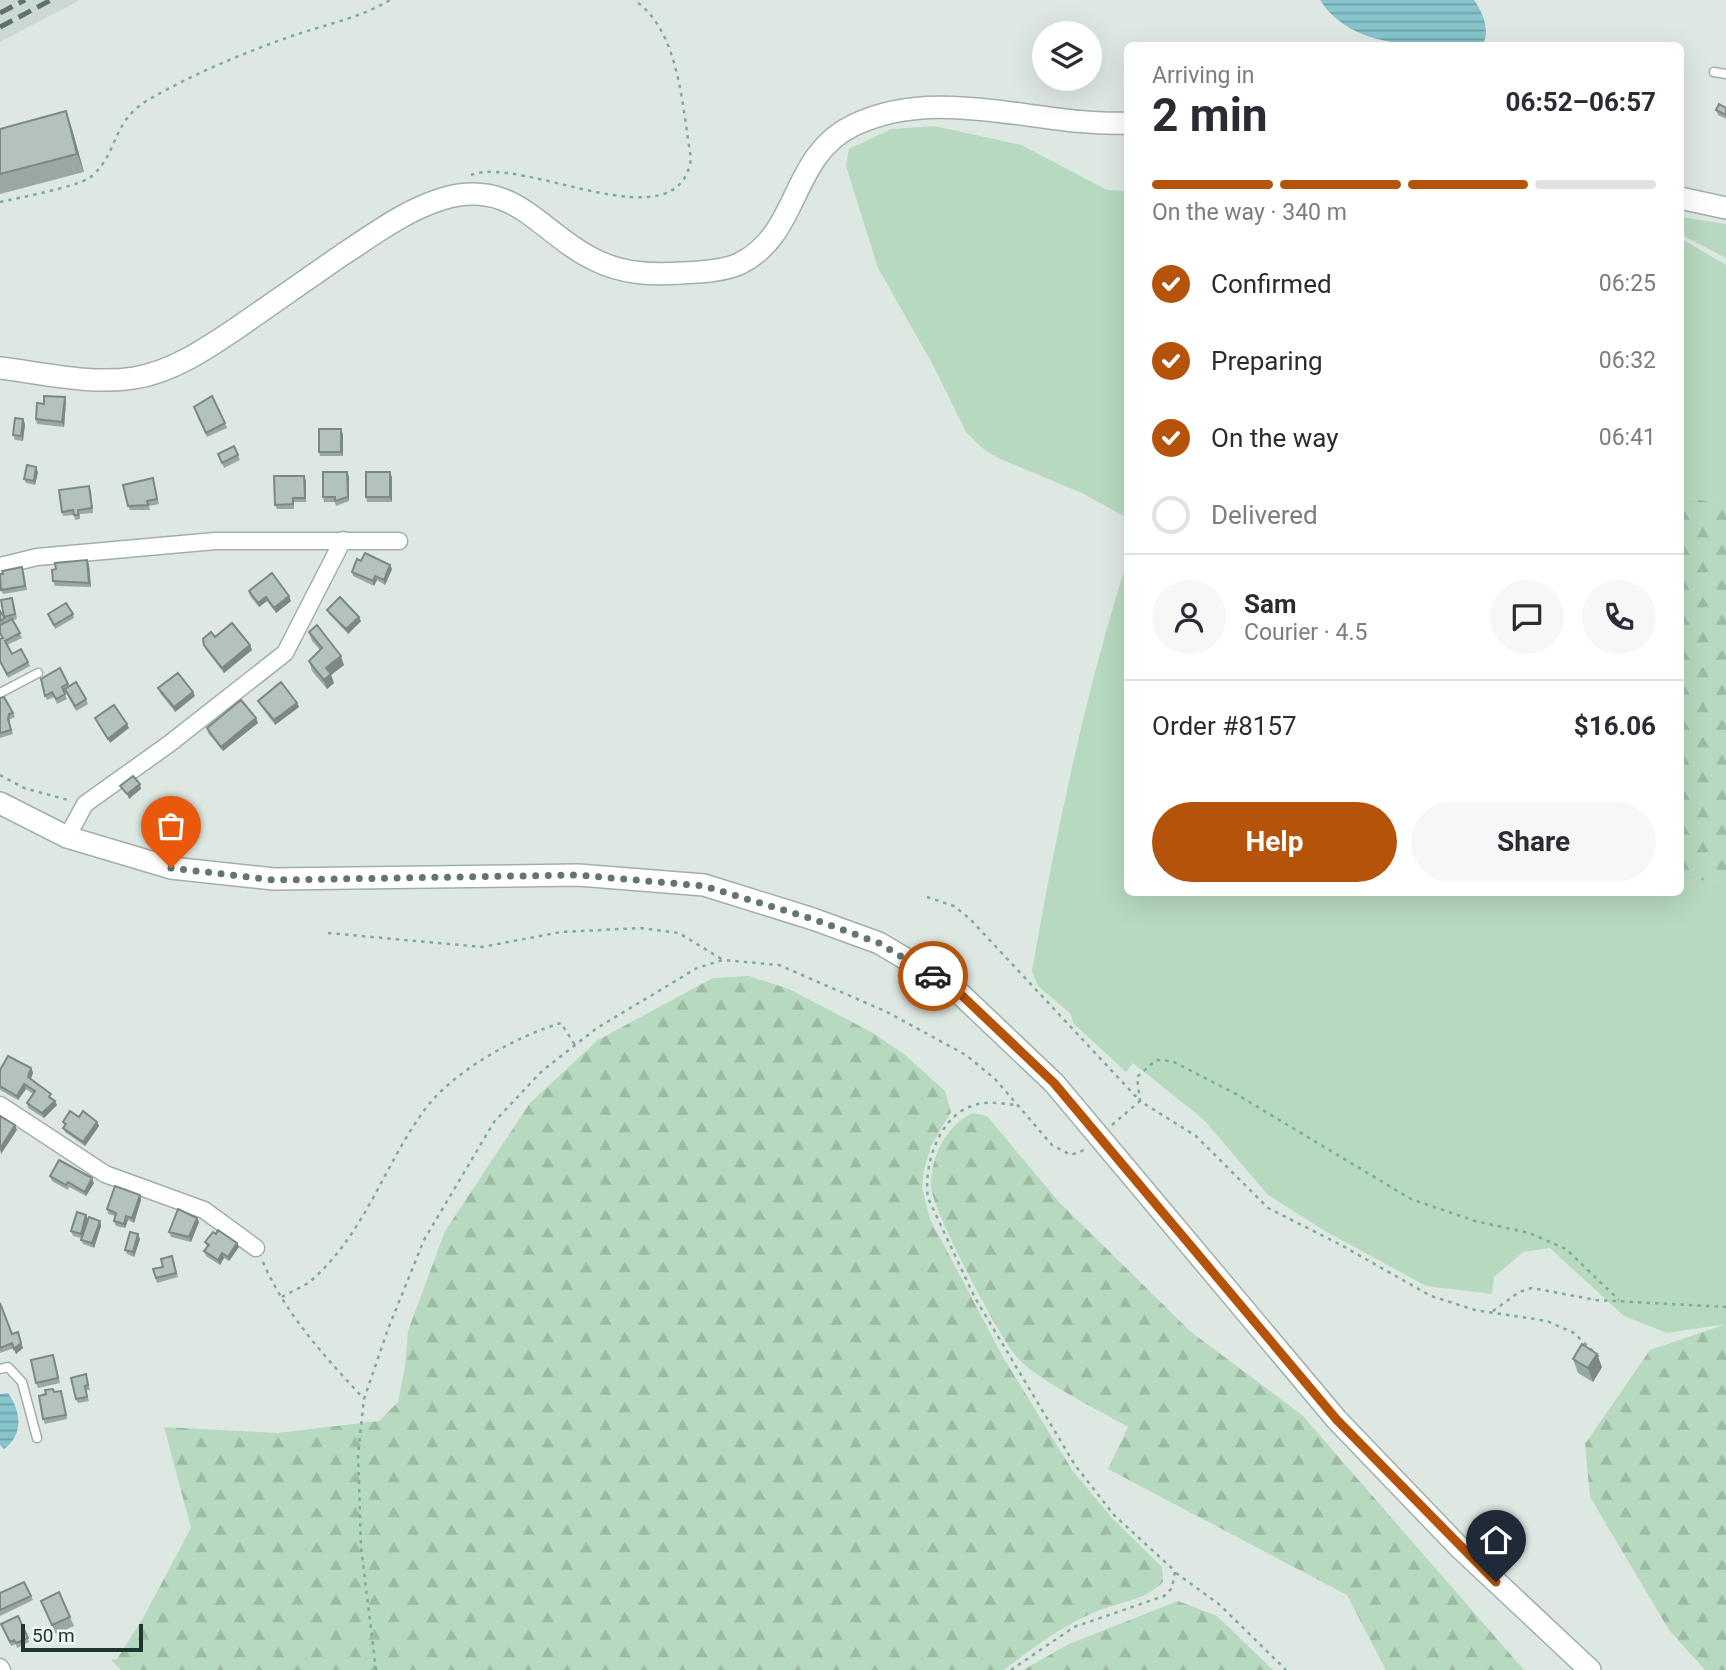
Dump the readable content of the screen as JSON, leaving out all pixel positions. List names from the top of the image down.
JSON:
{
  "scale_bar": "50 m",
  "page": {
    "heading": ["2 min", "Arriving in", "06:52–06:57"],
    "panel": [
      "Sam",
      "Courier · 4.5",
      "Order #8157",
      "$16.06"
    ],
    "bar": "On the way · 340 m",
    "list": [
      ["Confirmed", "06:25"],
      ["Preparing", "06:32"],
      ["On the way", "06:41"],
      "Delivered"
    ],
    "buttons": ["Help", "Share"],
    "scale": "50 m"
  }
}
